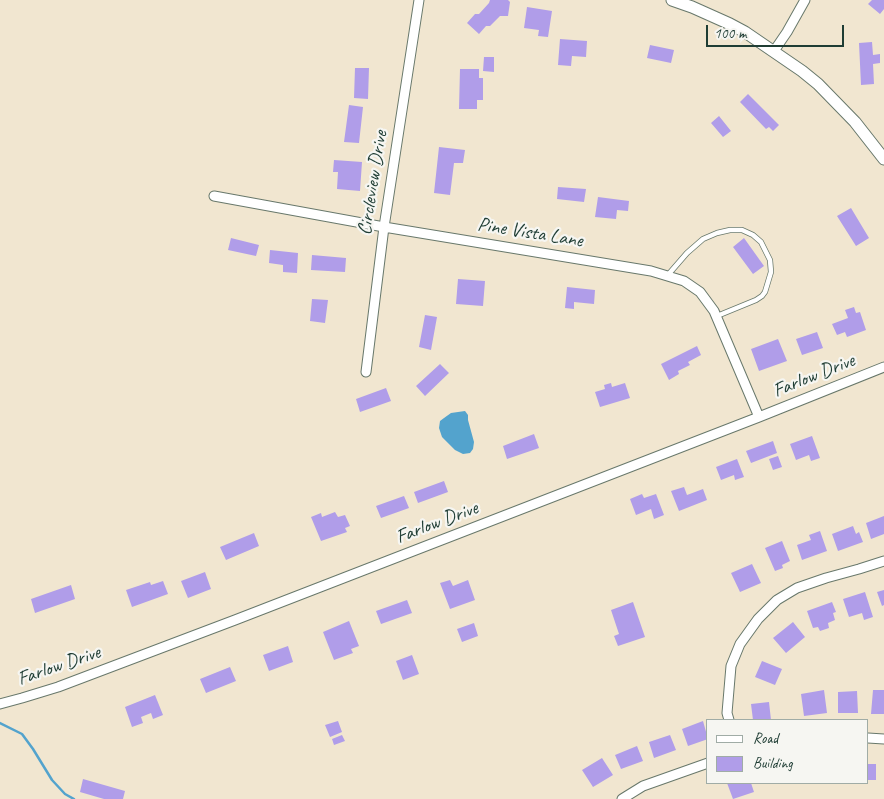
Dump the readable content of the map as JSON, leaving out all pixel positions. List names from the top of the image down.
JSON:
{
  "streets": {
    "street": ["Circleview Drive", "Pine Vista Lane", "Farlow Drive"]
  },
  "crossings": [
    ["Circleview Drive", "Pine Vista Lane"],
    ["Pine Vista Lane", "Farlow Drive"]
  ],
  "legend": ["Road", "Building"],
  "scale_bar": "100 m"
}
